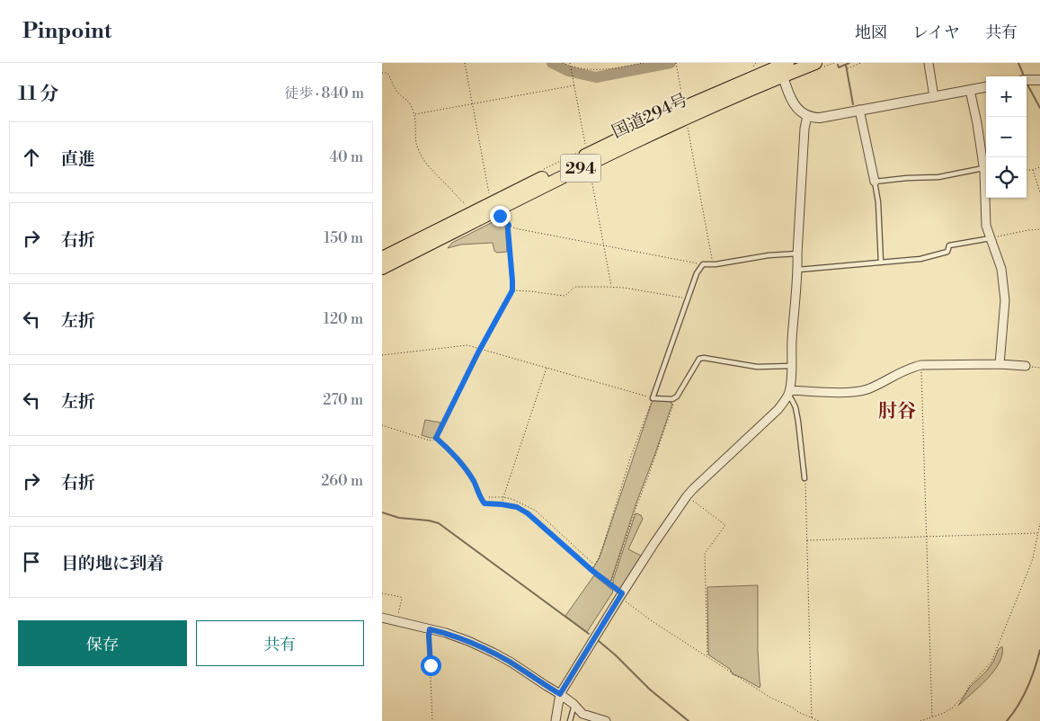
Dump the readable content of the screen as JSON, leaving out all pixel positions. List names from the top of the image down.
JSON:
{
  "streets": {
    "highway": ["国道294号", "294"]
  },
  "districts": ["肘谷"],
  "page": {
    "header": "Pinpoint",
    "nav": ["地図", "レイヤ", "共有"],
    "heading": ["11 分", "徒歩 · 840 m"],
    "map_buttons": ["+", "−"],
    "list": [
      ["直進", "40 m"],
      ["右折", "150 m"],
      ["左折", "120 m"],
      ["左折", "270 m"],
      ["右折", "260 m"],
      "目的地に到着"
    ],
    "buttons": ["保存", "共有"]
  }
}
